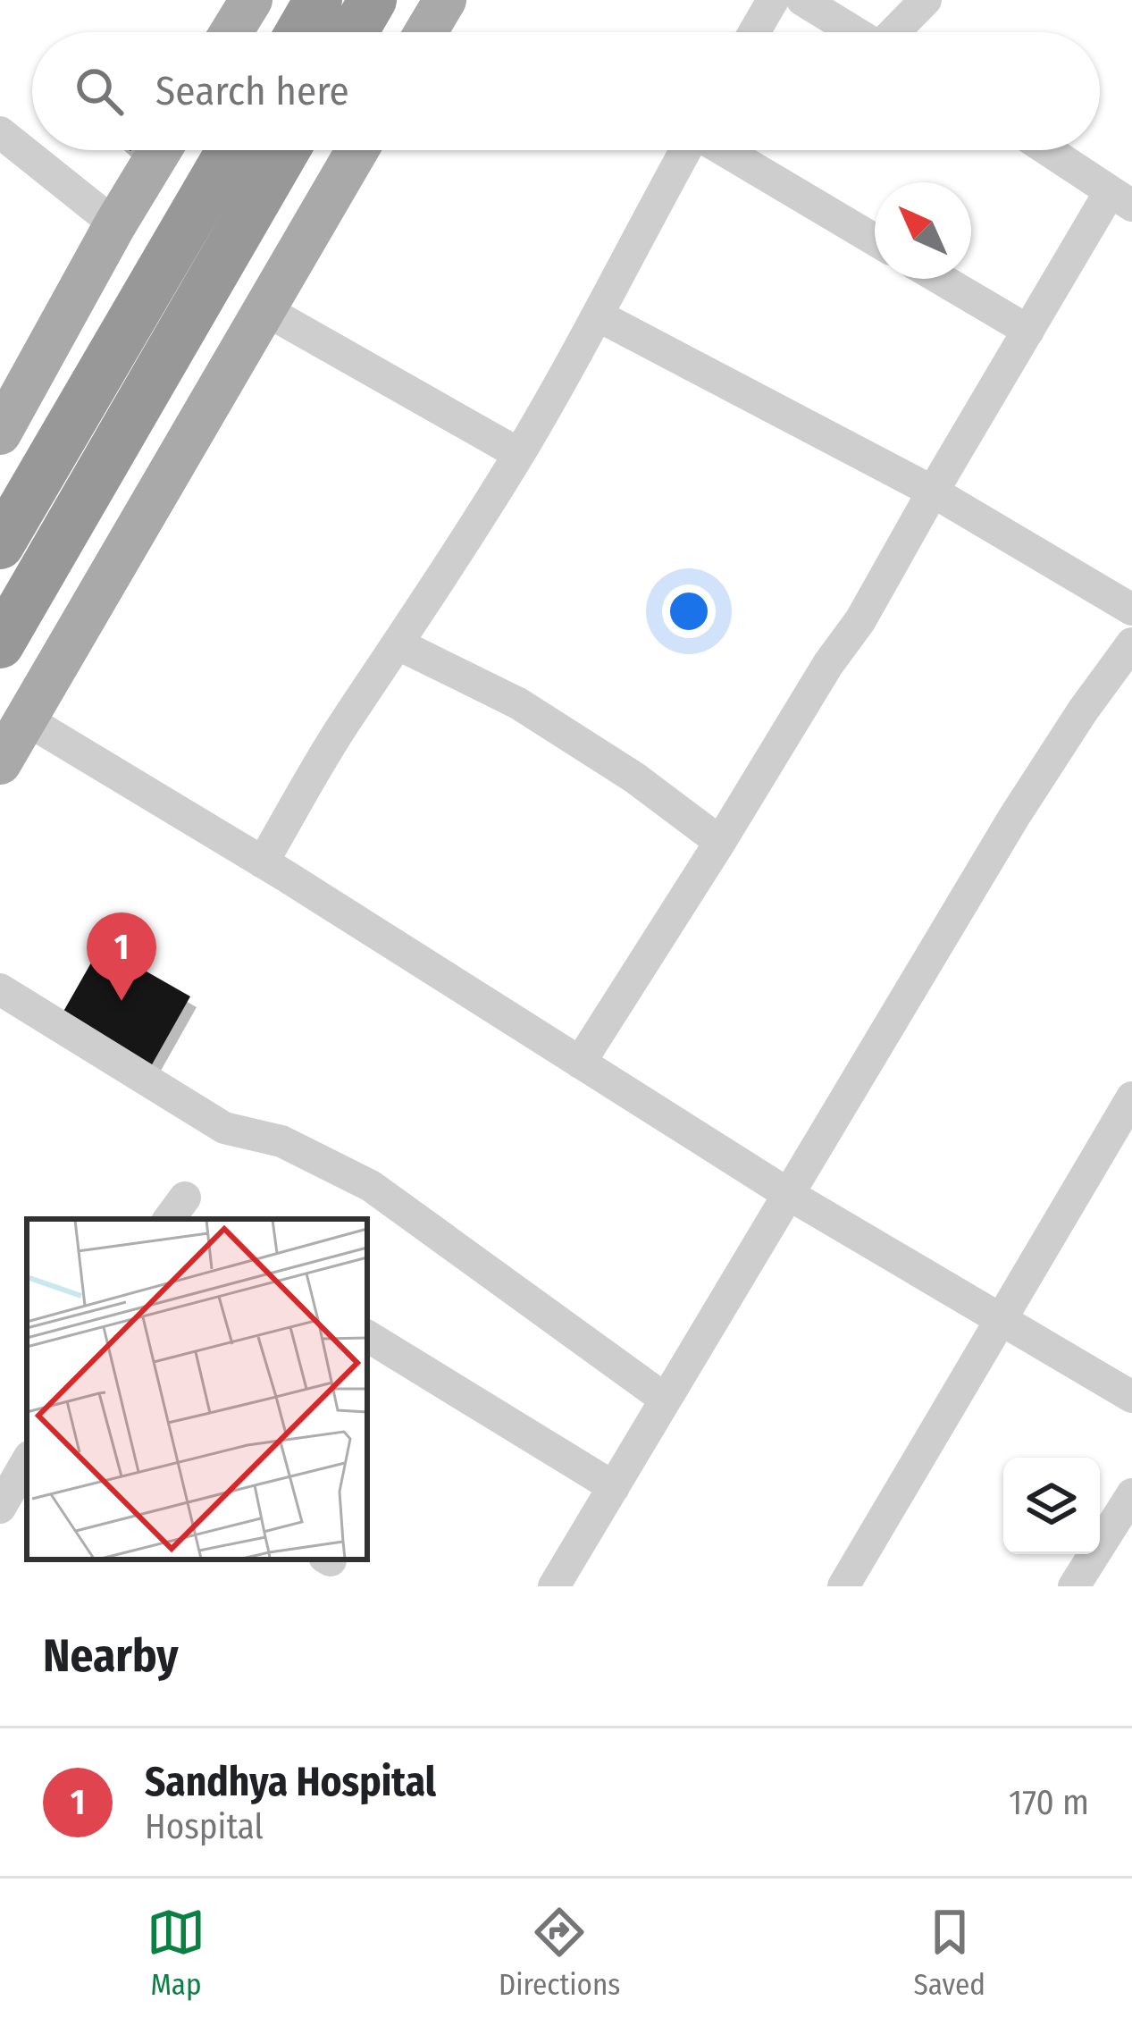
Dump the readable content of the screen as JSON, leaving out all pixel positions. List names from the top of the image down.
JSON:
{
  "north": "top left",
  "page": {
    "search": "Search here",
    "pins": "1",
    "heading": "Nearby",
    "list": [
      {
        "mark": "1",
        "name": "Sandhya Hospital",
        "note": "Hospital",
        "value": "170 m"
      }
    ],
    "nav": ["Map", "Directions", "Saved"]
  }
}
